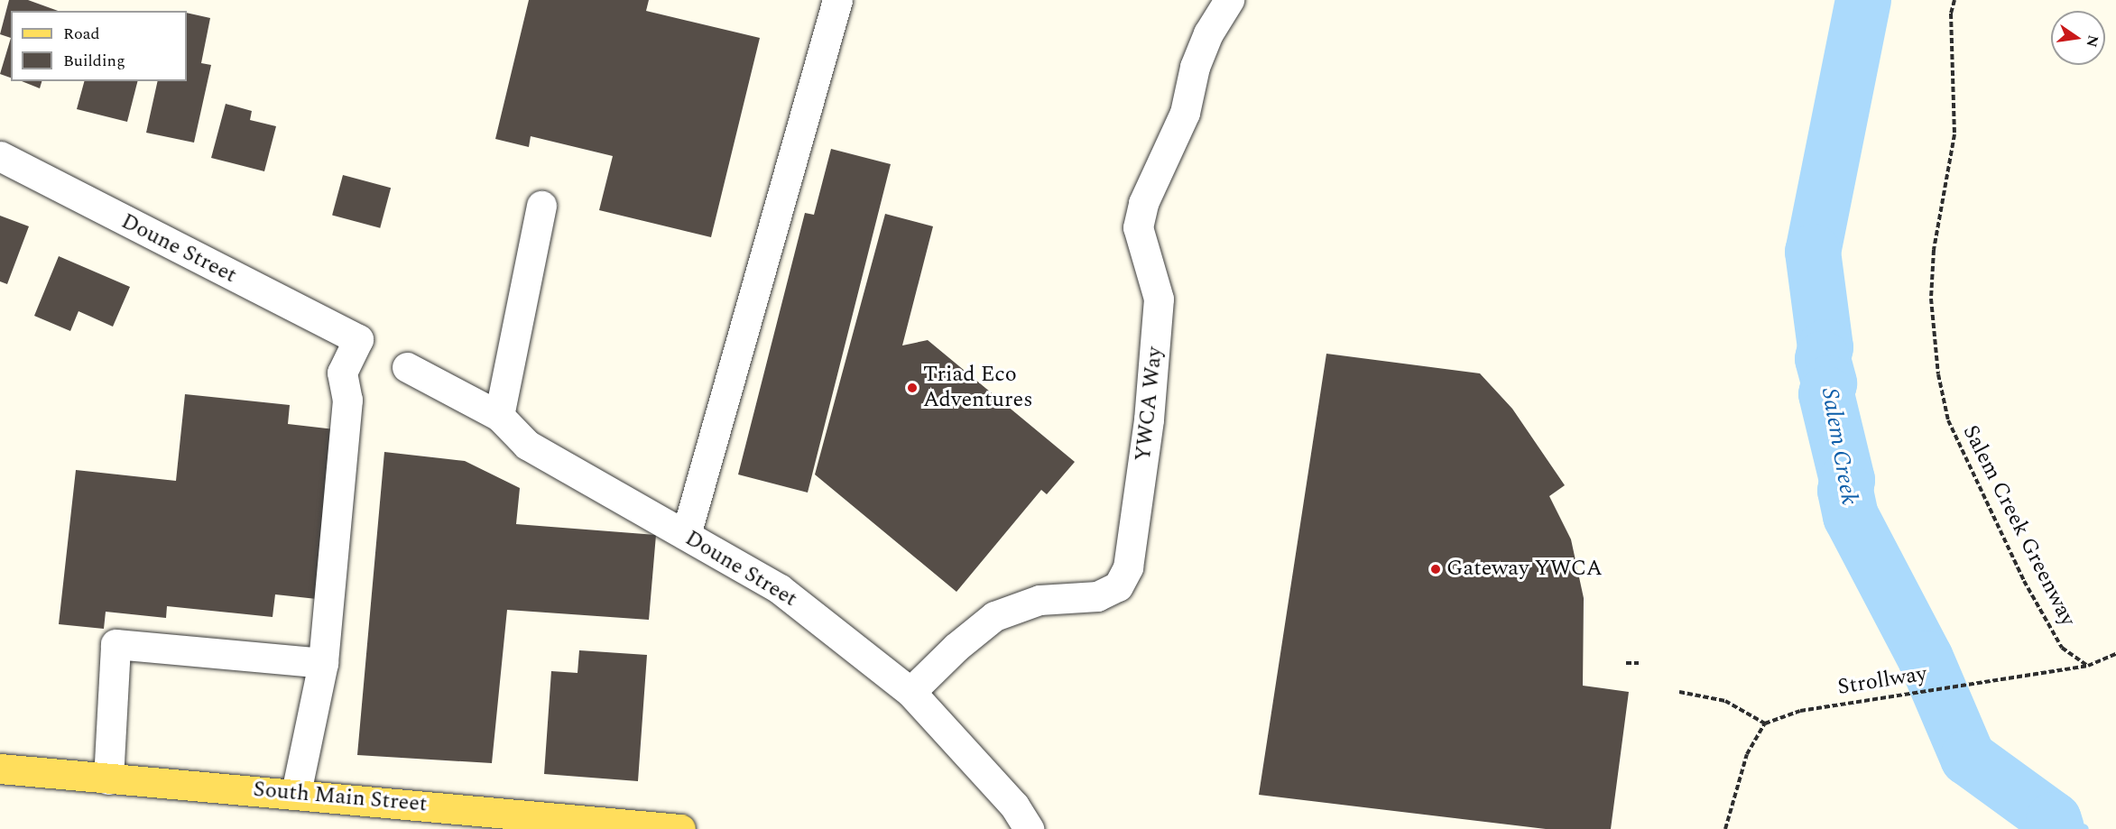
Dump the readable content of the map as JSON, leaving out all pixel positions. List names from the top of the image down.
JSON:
{
  "streets": {
    "main road": ["South Main Street"],
    "street": ["Doune Street", "YWCA Way"],
    "path": ["Salem Creek Greenway", "Strollway"]
  },
  "crossings": [
    ["Doune Street", "YWCA Way"],
    ["Salem Creek Greenway", "Strollway"]
  ],
  "water": ["Salem Creek"],
  "places": ["Triad Eco Adventures", "Gateway YWCA"],
  "legend": ["Road", "Building"],
  "north": "right"
}
